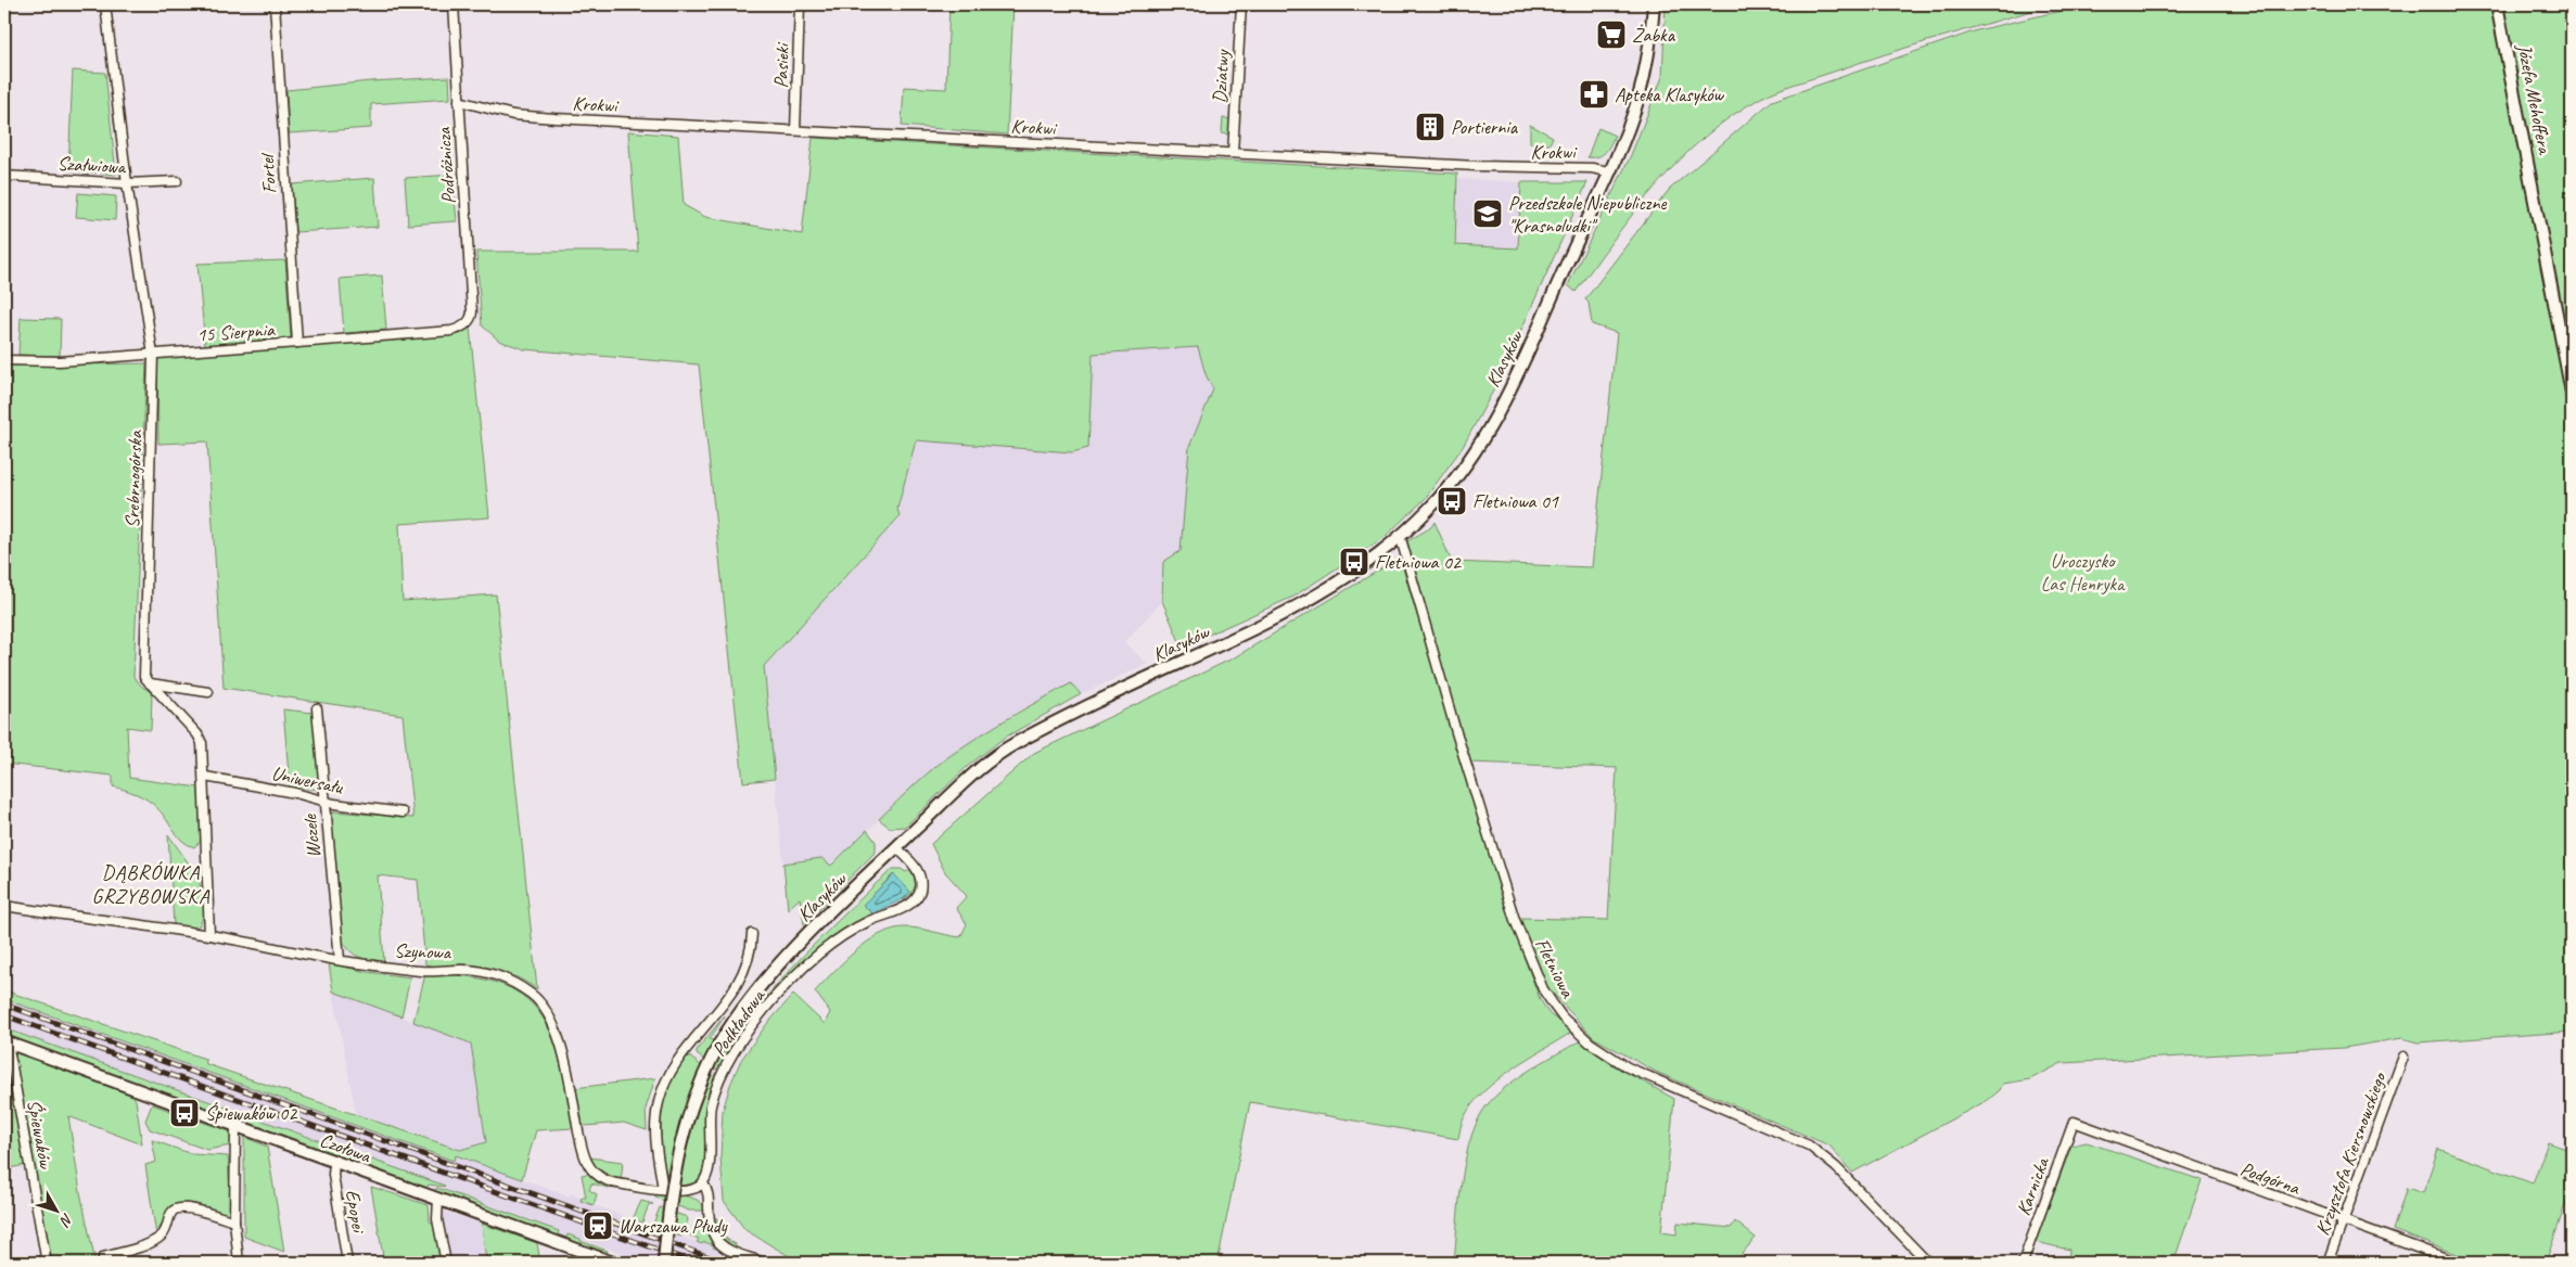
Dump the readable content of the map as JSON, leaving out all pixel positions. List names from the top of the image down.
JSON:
{
  "streets": {
    "street": [
      "Pasieki",
      "Dziatwy",
      "Józefa Mehoffera",
      "Krokwi",
      "Szałwiowa",
      "Podróżnicza",
      "Fortel",
      "15 Sierpnia",
      "Klasyków",
      "Srebrnogórska",
      "Uniwersału",
      "Wczele",
      "Szynowa",
      "Fletniowa",
      "Podkładowa",
      "Śpiewaków",
      "Czołowa",
      "Krzysztofa Kiersnowskiego",
      "Podgórna",
      "Karnicka",
      "Epopei"
    ]
  },
  "crossings": [
    ["Pasieki", "Krokwi"],
    ["Dziatwy", "Krokwi"],
    ["Krokwi", "Podróżnicza"],
    ["Krokwi", "Klasyków"],
    ["Szałwiowa", "Srebrnogórska"],
    ["Podróżnicza", "15 Sierpnia"],
    ["Fortel", "15 Sierpnia"],
    ["15 Sierpnia", "Srebrnogórska"],
    ["Klasyków", "Fletniowa"],
    ["Klasyków", "Podkładowa"],
    ["Uniwersału", "Wczele"],
    ["Wczele", "Szynowa"],
    ["Szynowa", "Podkładowa"],
    ["Śpiewaków", "Czołowa"],
    ["Czołowa", "Epopei"],
    ["Krzysztofa Kiersnowskiego", "Podgórna"],
    ["Podgórna", "Karnicka"]
  ],
  "districts": ["DĄBRÓWKA GRZYBOWSKA"],
  "parks": ["Uroczysko Las Henryka"],
  "places": {
    "supermarket": ["Żabka"],
    "pharmacy": ["Apteka Klasyków"],
    "building": ["Portiernia"],
    "school or university": ["Przedszkole Niepubliczne \"Krasnoludki\""],
    "bus stop": ["Fletniowa 01", "Fletniowa 02", "Śpiewaków 02"],
    "station": ["Warszawa Płudy"]
  },
  "north": "bottom right"
}
